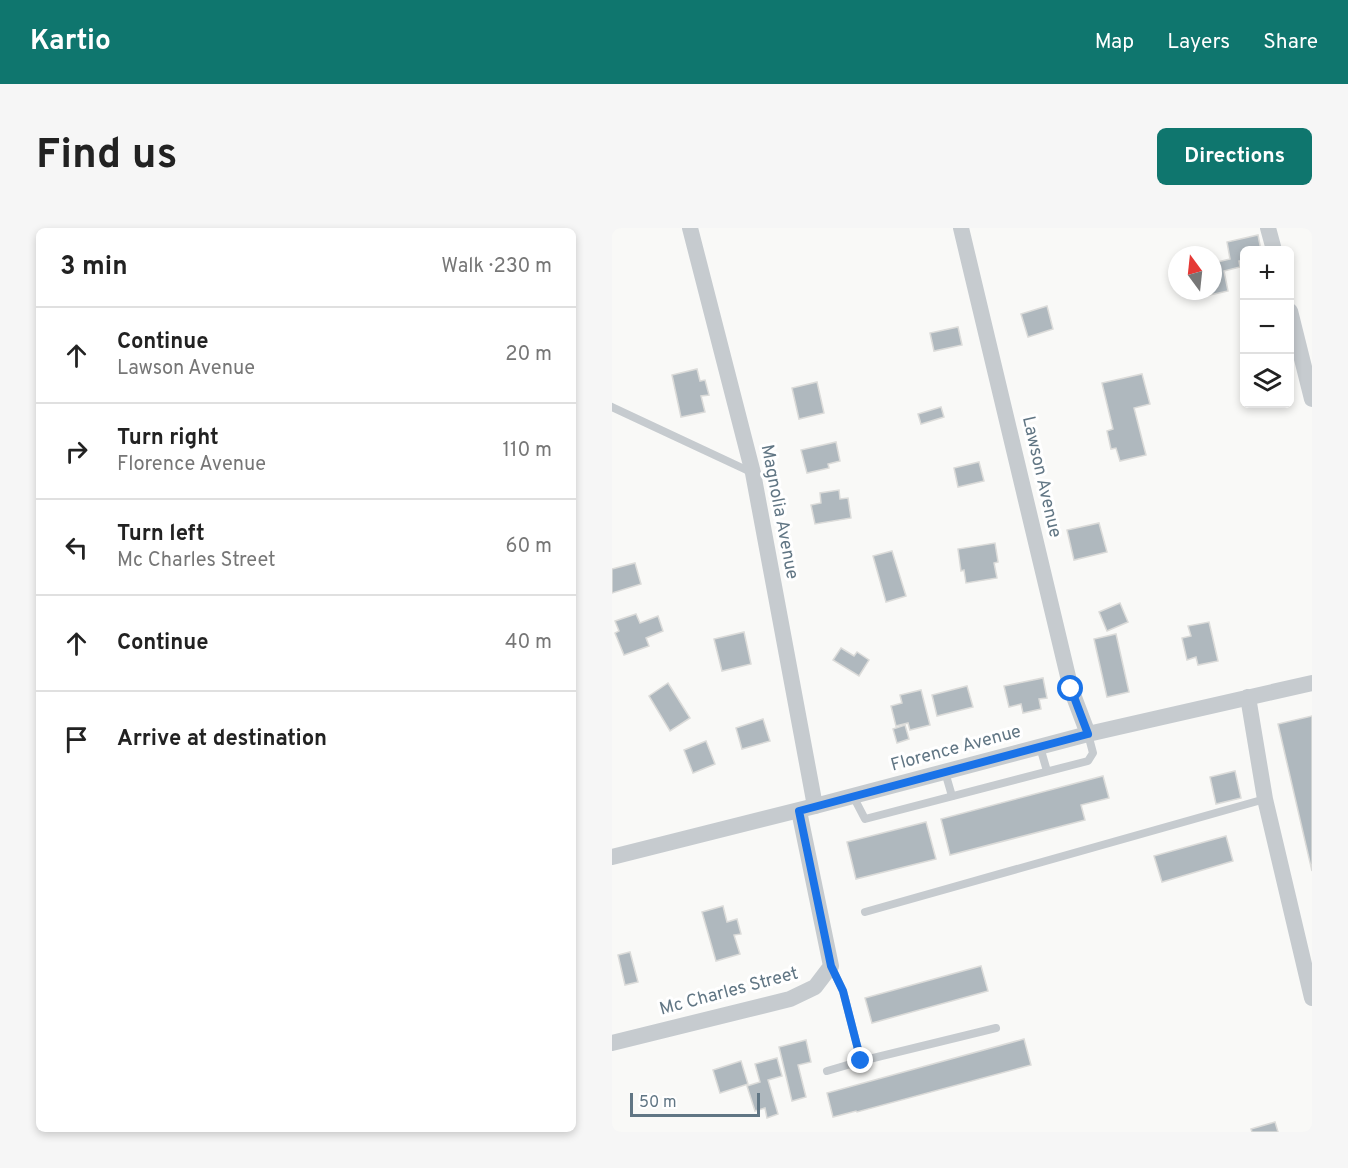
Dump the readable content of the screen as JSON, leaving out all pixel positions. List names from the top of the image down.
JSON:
{
  "streets": {
    "street": [
      "Lawson Avenue",
      "Magnolia Avenue",
      "Florence Avenue",
      "Mc Charles Street"
    ]
  },
  "crossings": [
    ["Lawson Avenue", "Florence Avenue"],
    ["Magnolia Avenue", "Florence Avenue"]
  ],
  "scale_bar": "50 m",
  "north": "top",
  "page": {
    "header": "Kartio",
    "nav": ["Map", "Layers", "Share"],
    "buttons": "Directions",
    "title": "Find us",
    "heading": ["3 min", "Walk · 230 m"],
    "map_buttons": ["+", "−"],
    "list": [
      ["Continue", "Lawson Avenue", "20 m"],
      ["Turn right", "Florence Avenue", "110 m"],
      ["Turn left", "Mc Charles Street", "60 m"],
      ["Continue", "40 m"],
      "Arrive at destination"
    ],
    "scale": "50 m"
  }
}
